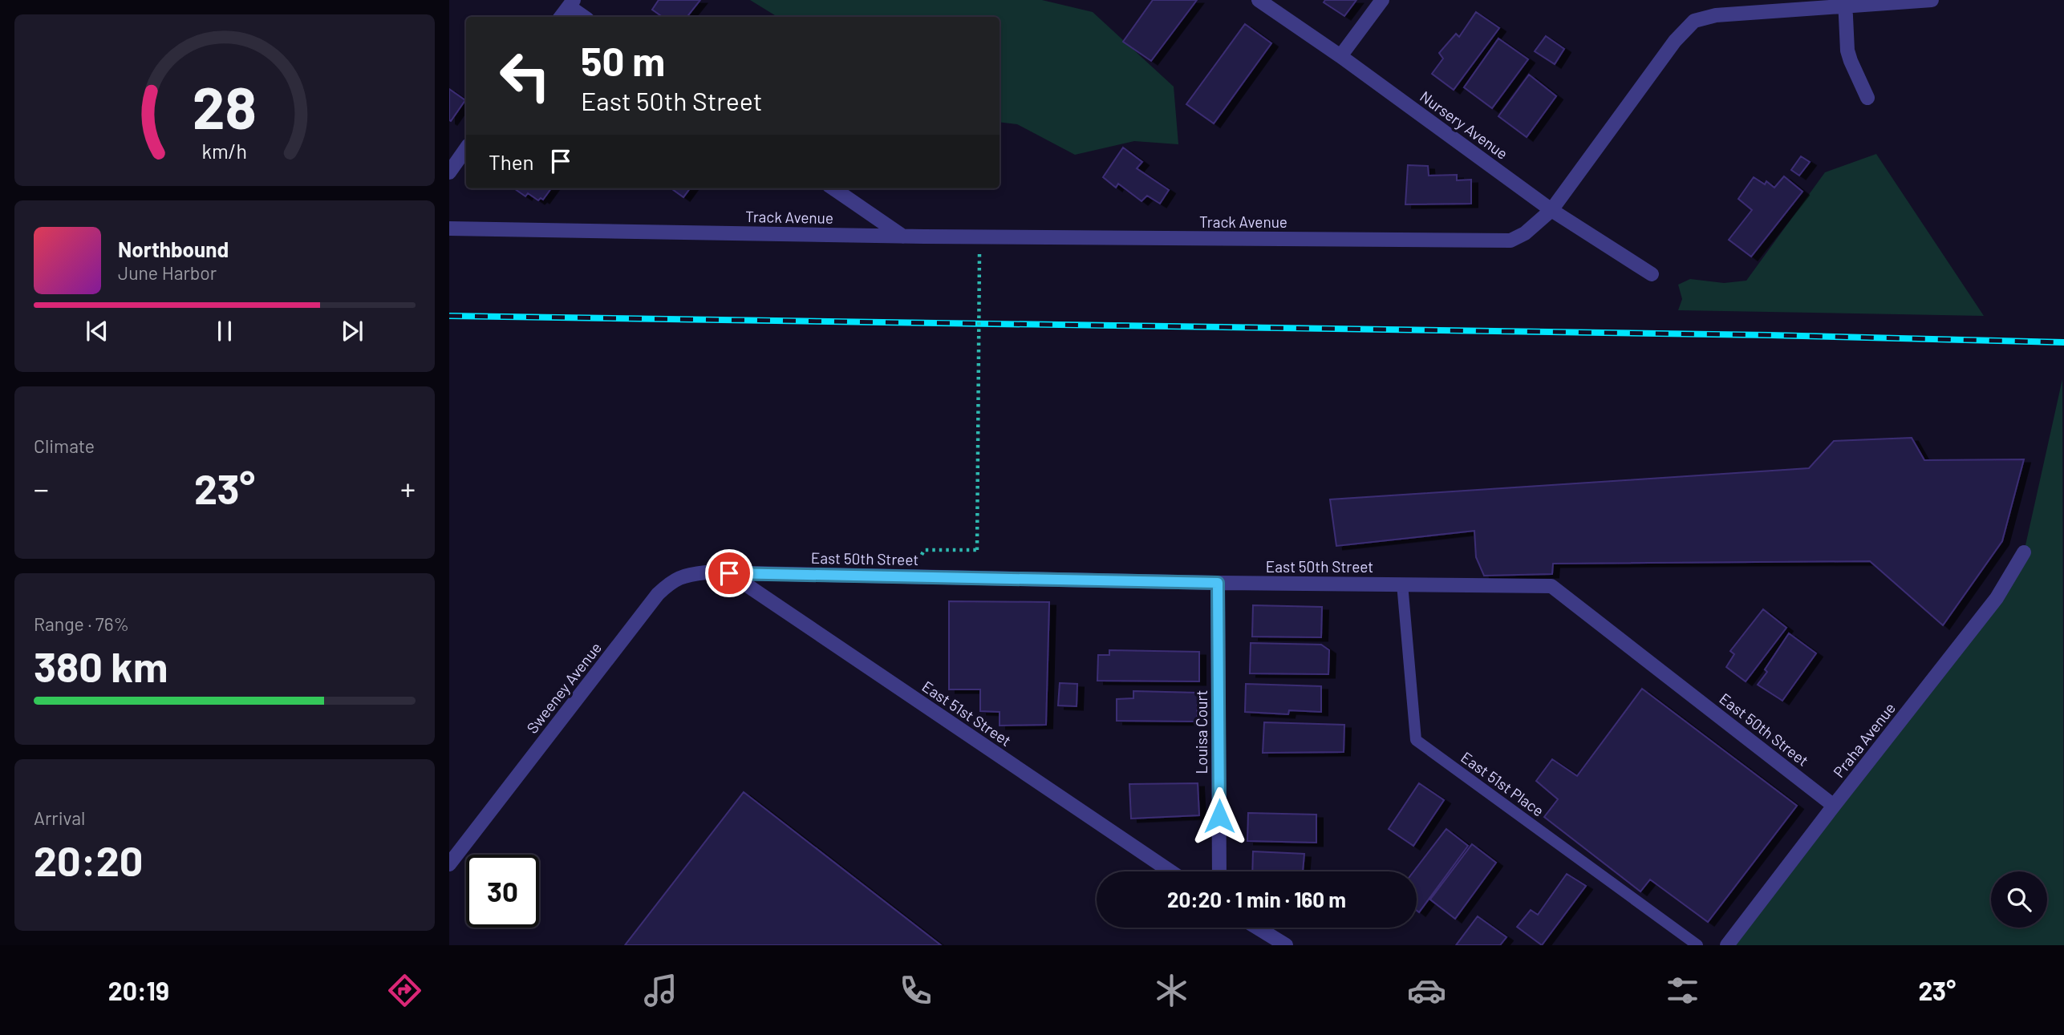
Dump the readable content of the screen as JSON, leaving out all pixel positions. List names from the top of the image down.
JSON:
{
  "streets": {
    "street": [
      "Nursery Avenue",
      "Track Avenue",
      "East 50th Street",
      "Sweeney Avenue",
      "East 51st Street",
      "Louisa Court",
      "Praha Avenue"
    ],
    "lane": ["East 51st Place"]
  },
  "crossings": [
    ["Nursery Avenue", "Track Avenue"],
    ["East 50th Street", "Sweeney Avenue"],
    ["East 50th Street", "East 51st Street"],
    ["East 50th Street", "Louisa Court"],
    ["East 50th Street", "Praha Avenue"],
    ["East 50th Street", "East 51st Place"],
    ["Sweeney Avenue", "East 51st Street"]
  ],
  "page": {
    "turn": ["50 m", "East 50th Street"],
    "then": "Then",
    "song": ["Northbound", "June Harbor"],
    "tile": [
      "Climate",
      ["Range · 76%", "380 km"],
      ["Arrival", "20:20"]
    ],
    "heat": ["−", "23°", "+"],
    "limit": "30",
    "trip": "20:20 · 1 min · 160 m",
    "tabs": ["20:19", "23°"],
    "gauge": ["28", "km/h"]
  }
}
